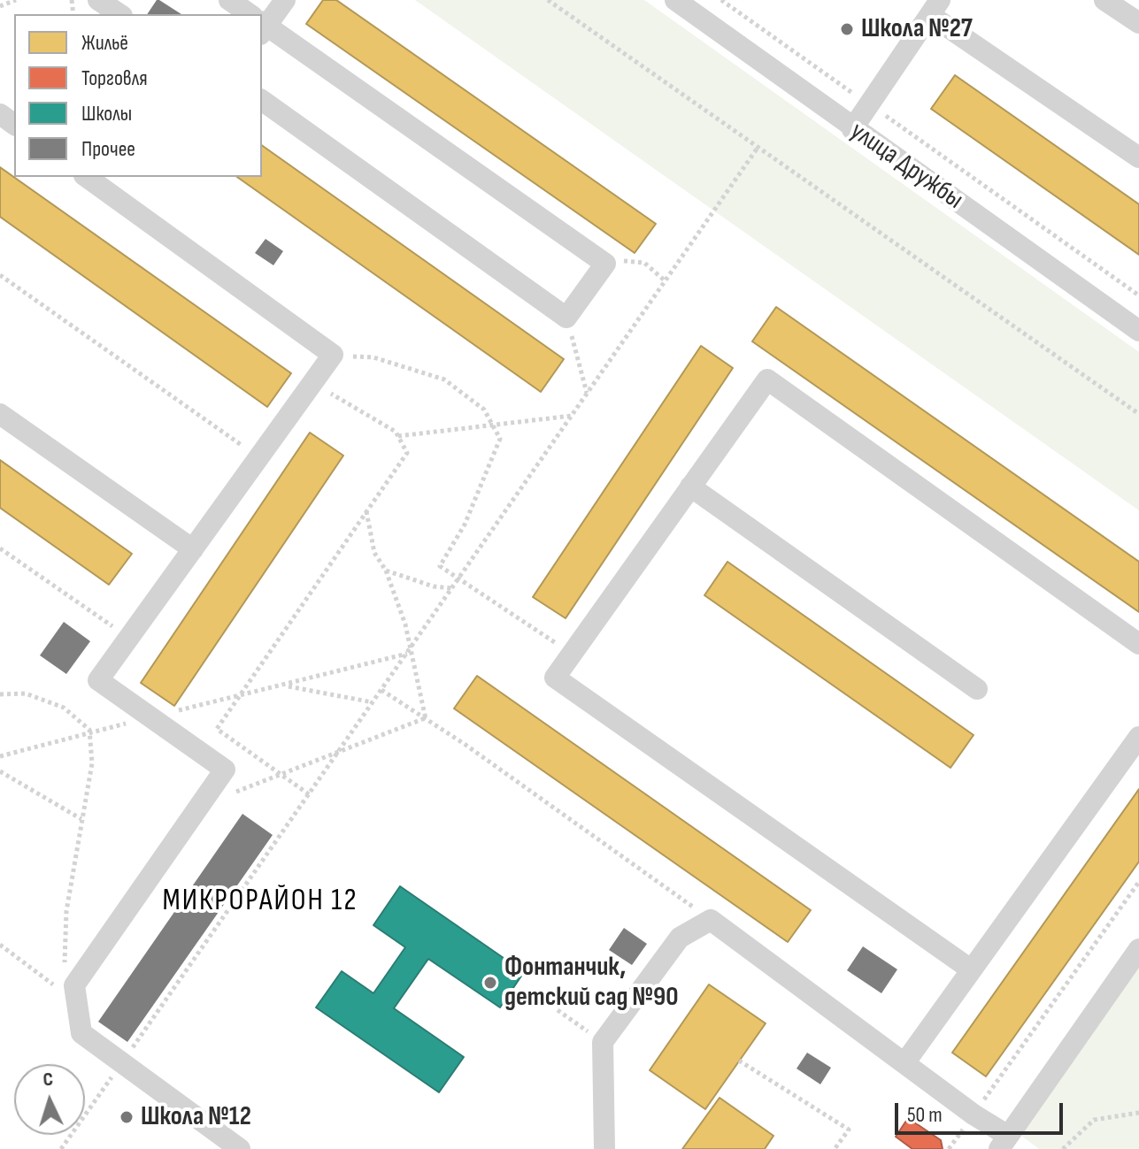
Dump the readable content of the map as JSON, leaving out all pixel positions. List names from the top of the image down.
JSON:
{
  "streets": {
    "street": ["улица Дружбы"]
  },
  "districts": ["МИКРОРАЙОН 12"],
  "places": ["Школа №27", "Фонтанчик, детский сад №90", "Школа №12"],
  "legend": [
    "Жильё",
    "Торговля",
    "Школы",
    "Прочее"
  ],
  "scale_bar": "50 m",
  "north": "top"
}
